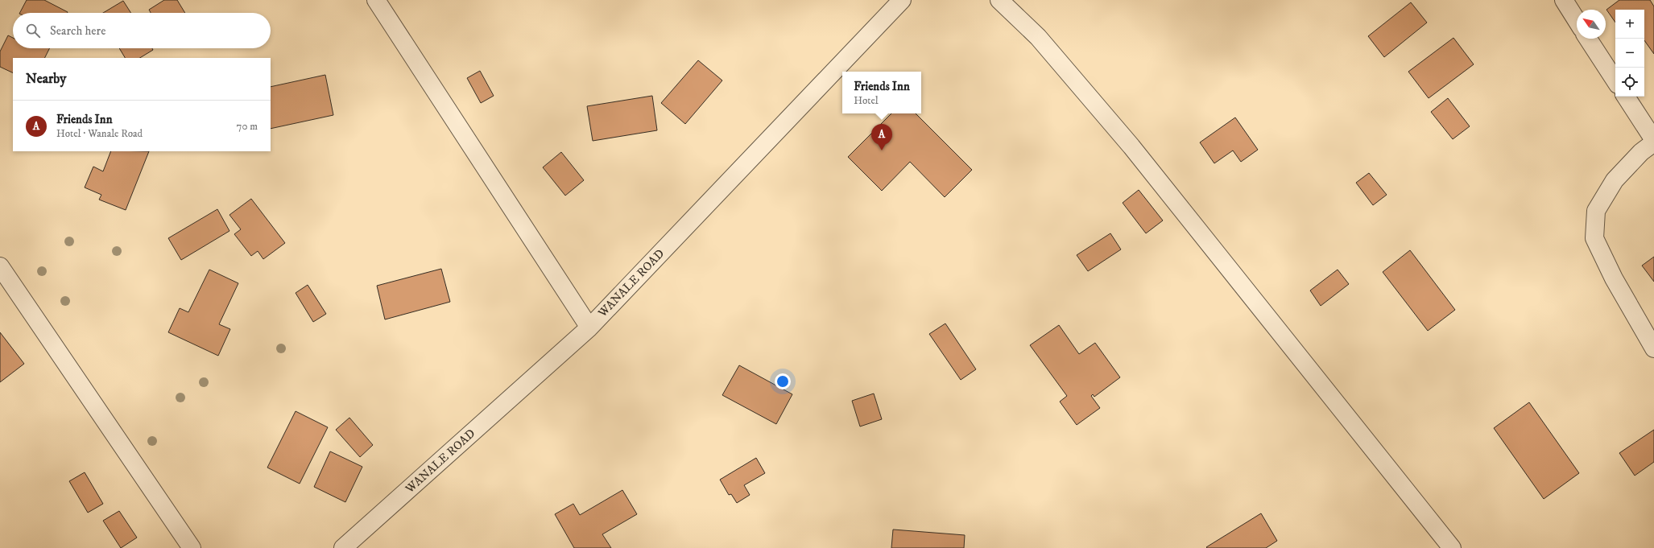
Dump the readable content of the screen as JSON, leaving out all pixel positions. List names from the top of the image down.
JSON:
{
  "streets": {
    "street": ["WANALE ROAD"]
  },
  "north": "top left",
  "page": {
    "map_buttons": ["+", "−"],
    "search": "Search here",
    "heading": "Nearby",
    "popup": ["Friends Inn", "Hotel"],
    "list": [
      {
        "mark": "A",
        "name": "Friends Inn",
        "note": "Hotel · Wanale Road",
        "value": "70 m"
      }
    ],
    "pins": "A"
  }
}
